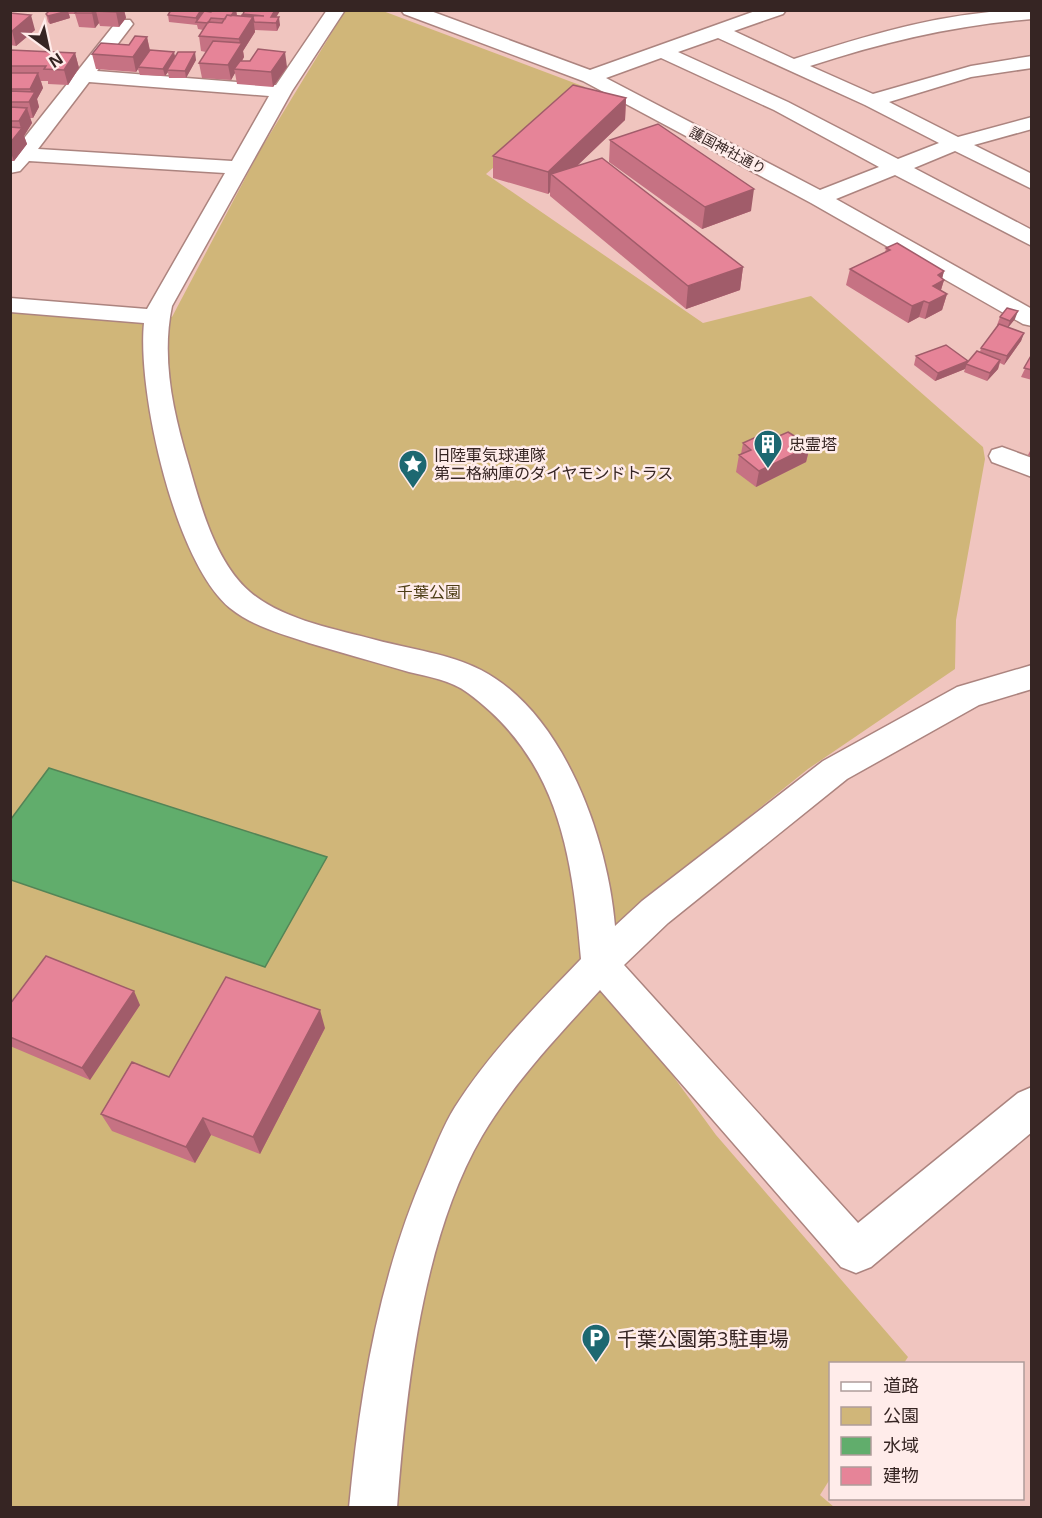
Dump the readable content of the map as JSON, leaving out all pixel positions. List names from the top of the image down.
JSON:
{
  "streets": {
    "street": ["護国神社通り"]
  },
  "parks": ["千葉公園"],
  "places": {
    "building": ["忠霊塔"],
    "place": ["旧陸軍気球連隊 第二格納庫のダイヤモンドトラス"],
    "parking": ["千葉公園第3駐車場"]
  },
  "legend": [
    "道路",
    "公園",
    "水域",
    "建物"
  ],
  "north": "bottom right"
}
